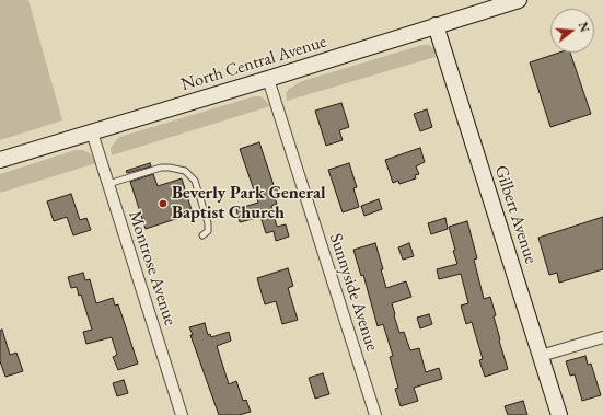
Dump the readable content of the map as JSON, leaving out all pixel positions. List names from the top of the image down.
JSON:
{
  "streets": {
    "main road": ["North Central Avenue", "Gilbert Avenue"],
    "street": ["Montrose Avenue", "Sunnyside Avenue"]
  },
  "crossings": [
    ["North Central Avenue", "Gilbert Avenue"],
    ["North Central Avenue", "Montrose Avenue"],
    ["North Central Avenue", "Sunnyside Avenue"]
  ],
  "places": ["Beverly Park General Baptist Church"],
  "north": "right"
}
